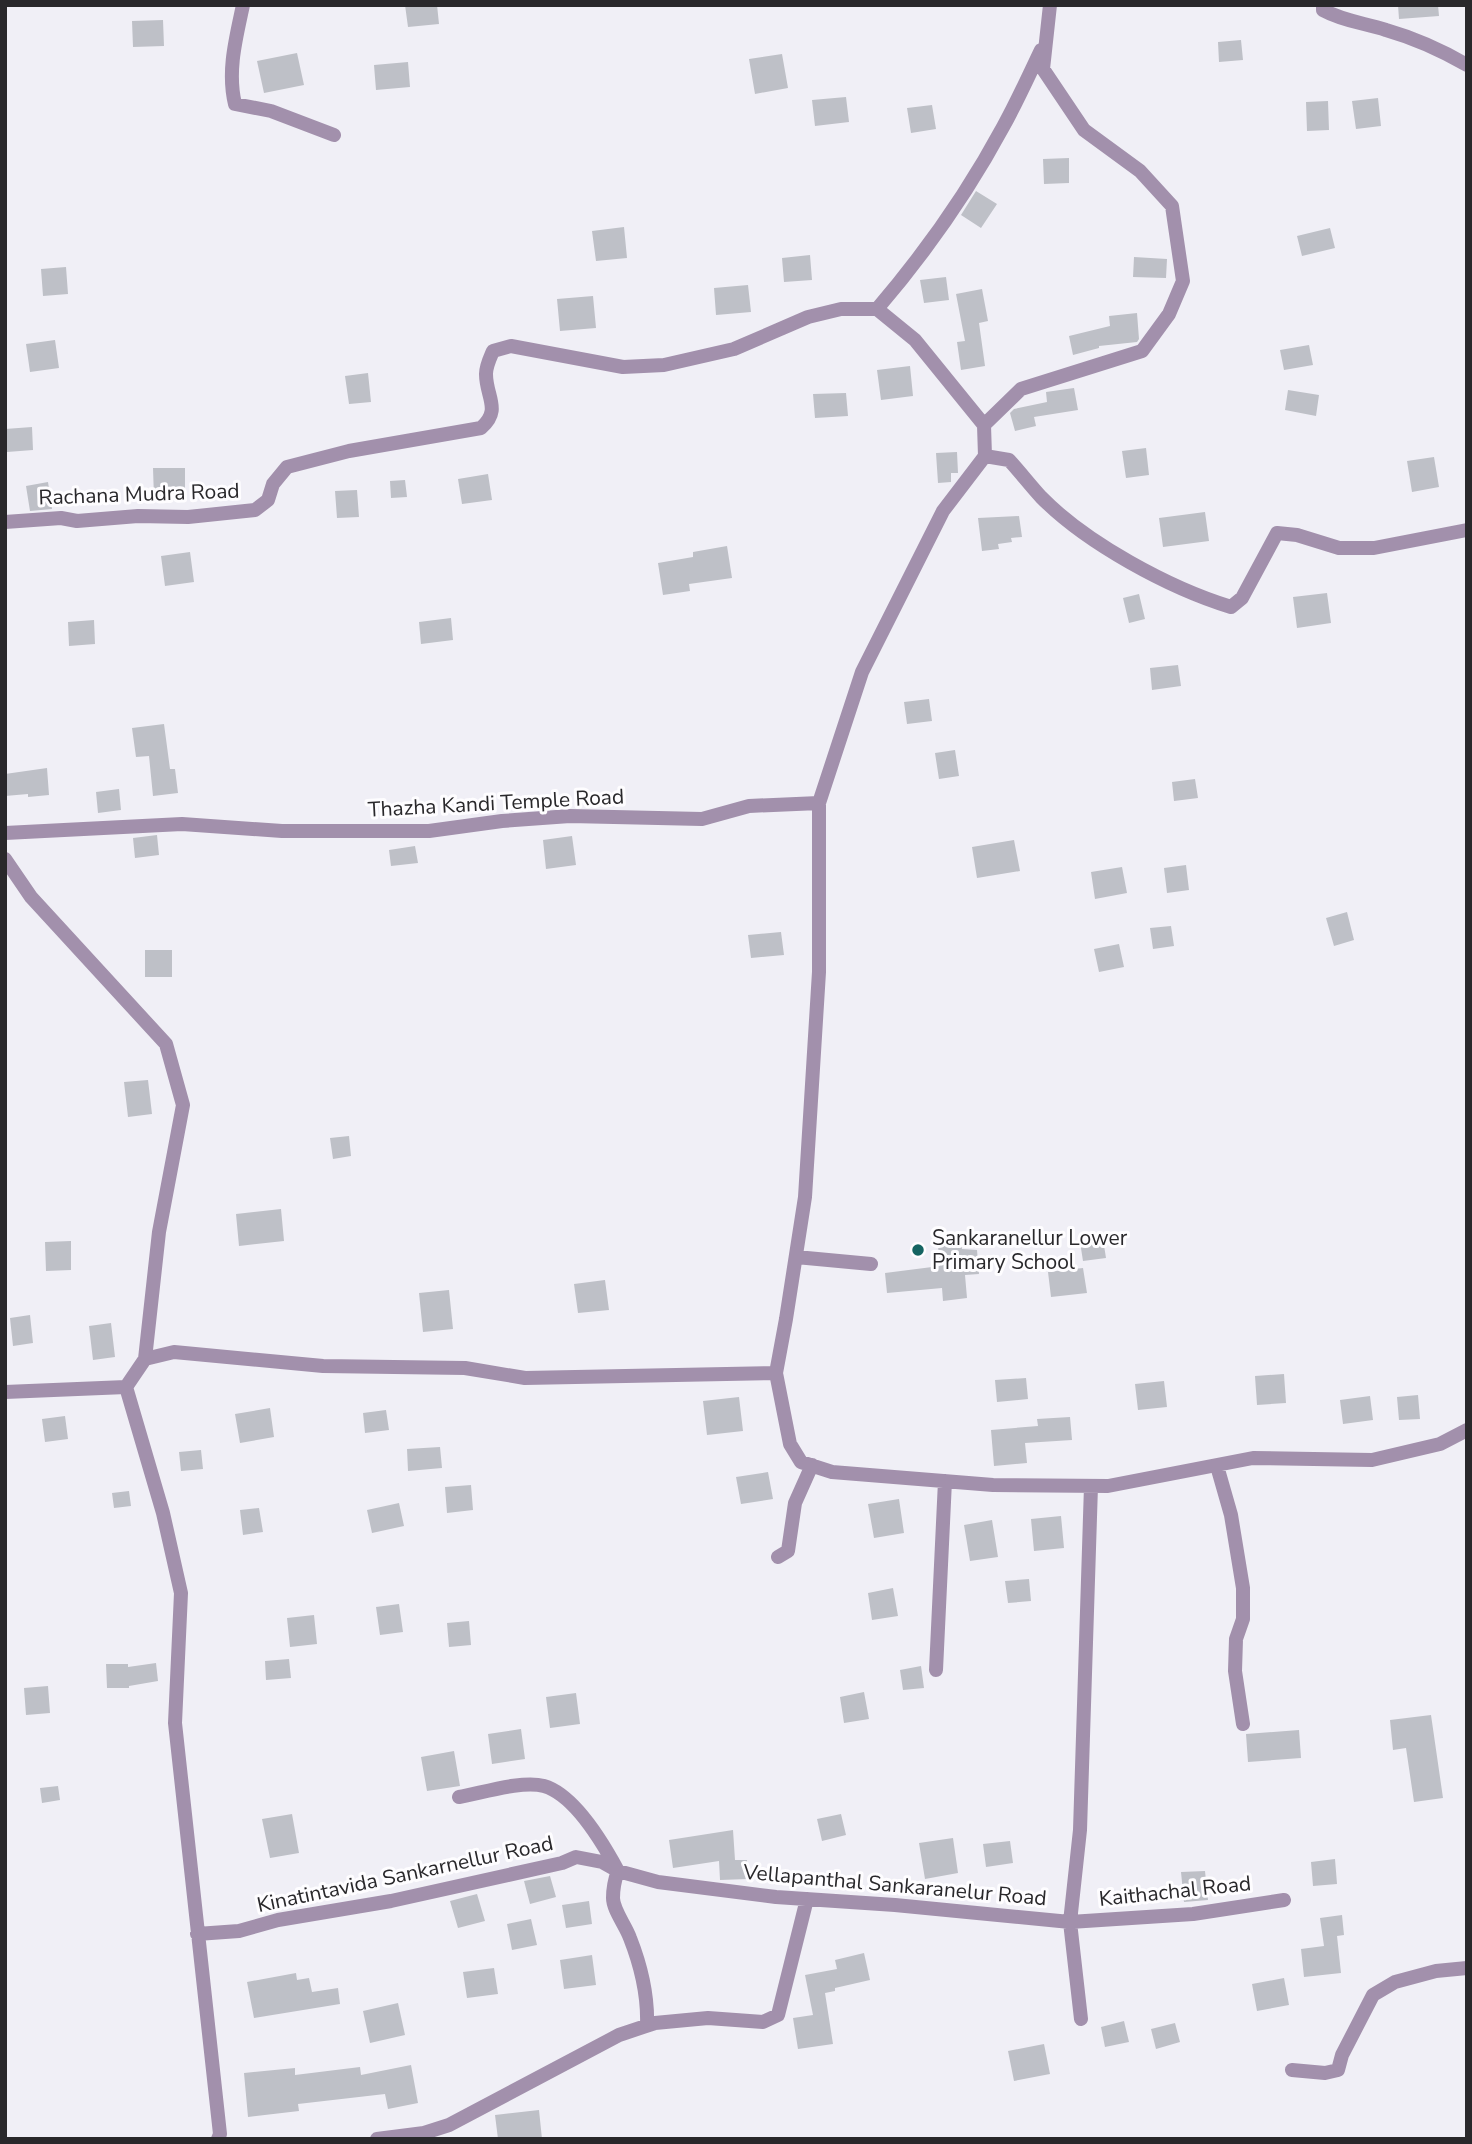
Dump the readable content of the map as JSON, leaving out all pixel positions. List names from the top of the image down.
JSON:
{
  "streets": {
    "street": [
      "Rachana Mudra Road",
      "Thazha Kandi Temple Road",
      "Kinatintavida Sankarnellur Road",
      "Vellapanthal Sankaranelur Road",
      "Kaithachal Road"
    ]
  },
  "crossings": [
    ["Kinatintavida Sankarnellur Road", "Vellapanthal Sankaranelur Road"],
    ["Vellapanthal Sankaranelur Road", "Kaithachal Road"]
  ],
  "places": ["Sankaranellur Lower Primary School"]
}
